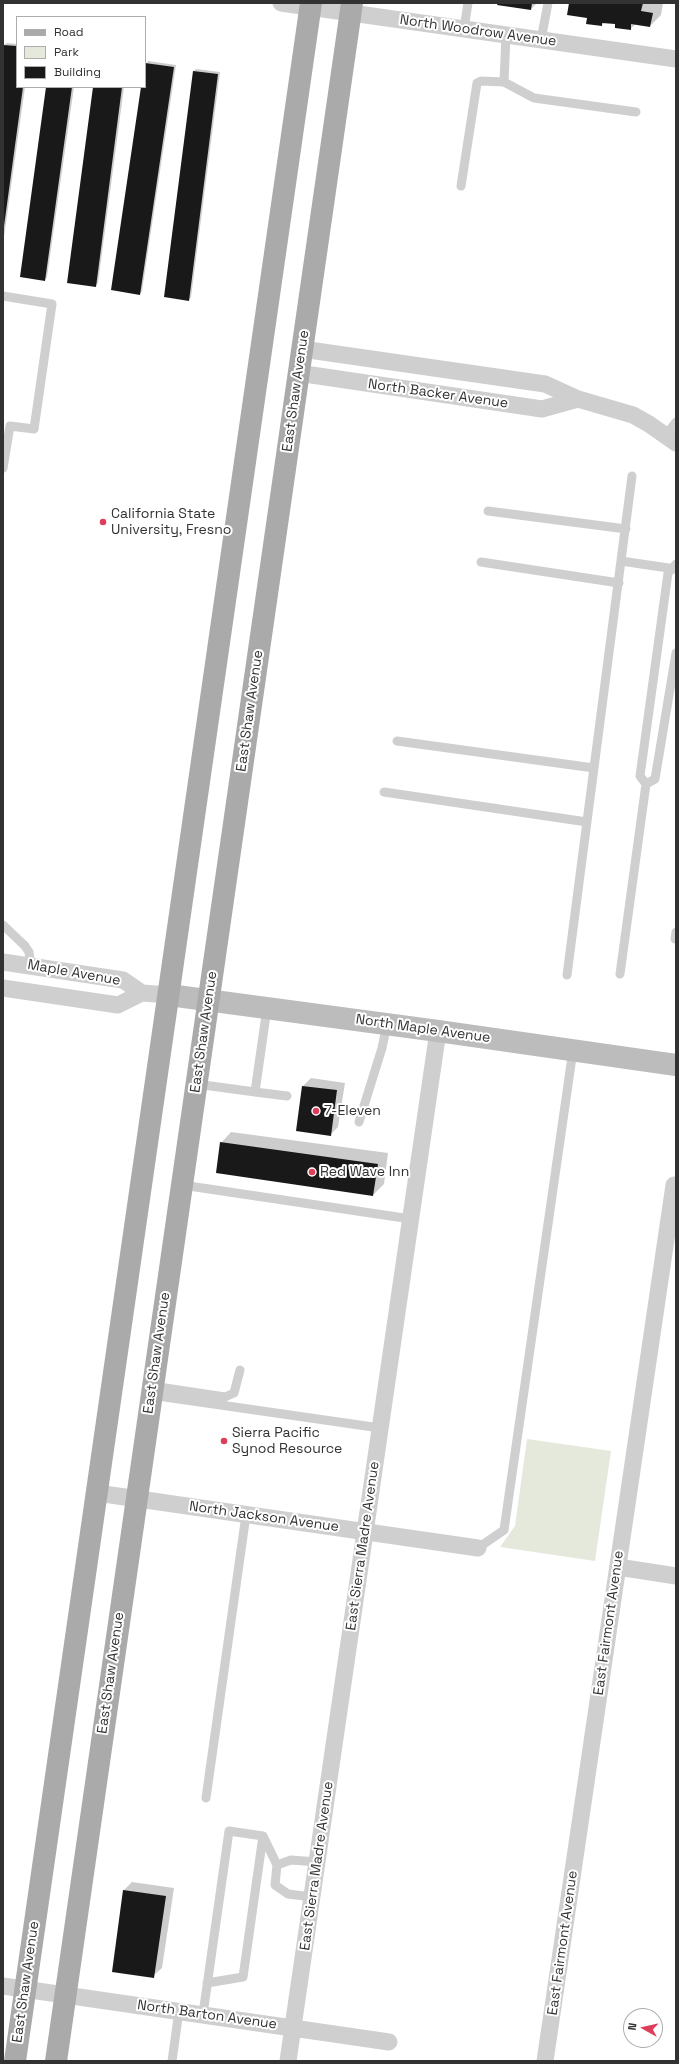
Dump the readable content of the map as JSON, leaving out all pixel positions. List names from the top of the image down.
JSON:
{
  "streets": {
    "main road": ["East Shaw Avenue"],
    "street": [
      "North Woodrow Avenue",
      "North Backer Avenue",
      "Maple Avenue",
      "North Maple Avenue",
      "North Jackson Avenue",
      "East Sierra Madre Avenue",
      "East Fairmont Avenue",
      "North Barton Avenue"
    ]
  },
  "crossings": [
    ["North Woodrow Avenue", "East Shaw Avenue"],
    ["East Shaw Avenue", "North Backer Avenue"],
    ["East Shaw Avenue", "North Maple Avenue"],
    ["East Shaw Avenue", "North Jackson Avenue"],
    ["East Shaw Avenue", "North Barton Avenue"],
    ["North Maple Avenue", "East Sierra Madre Avenue"],
    ["North Jackson Avenue", "East Sierra Madre Avenue"],
    ["East Sierra Madre Avenue", "North Barton Avenue"]
  ],
  "places": [
    "California State University, Fresno",
    "7-Eleven",
    "Red Wave Inn",
    "Sierra Pacific Synod Resource"
  ],
  "legend": ["Road", "Park", "Building"],
  "north": "left"
}
